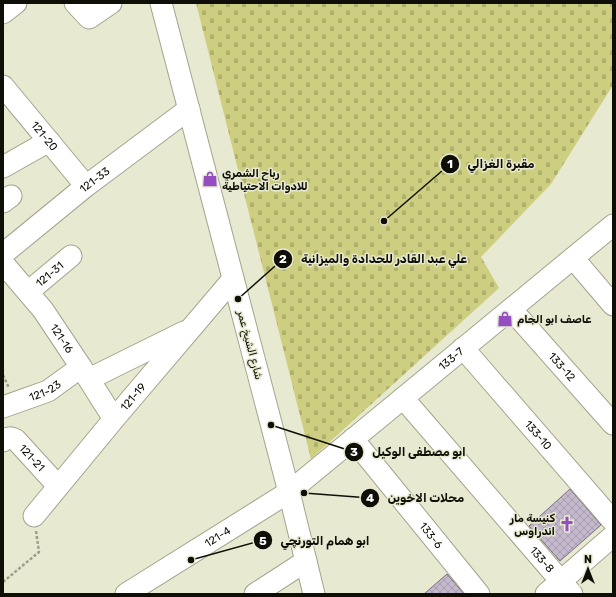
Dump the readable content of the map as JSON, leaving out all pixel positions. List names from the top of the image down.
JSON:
{
  "streets": {
    "street": [
      "121-20",
      "121-33",
      "121-31",
      "121-16",
      "شارع الشيخ عمر",
      "133-7",
      "133-12",
      "121-23",
      "121-19",
      "133-10",
      "121-21",
      "133-6",
      "121-4",
      "133-8"
    ]
  },
  "crossings": [
    ["121-20", "121-33"],
    ["121-33", "شارع الشيخ عمر"],
    ["121-31", "121-16"],
    ["121-16", "121-23"],
    ["121-16", "121-19"],
    ["شارع الشيخ عمر", "133-7"],
    ["شارع الشيخ عمر", "121-19"],
    ["شارع الشيخ عمر", "121-4"],
    ["133-7", "133-12"],
    ["133-7", "133-10"],
    ["133-7", "133-6"],
    ["133-7", "121-4"],
    ["133-7", "133-8"],
    ["121-23", "121-19"],
    ["121-19", "121-21"]
  ],
  "places": {
    "shop": ["رباح الشمري للادوات الاحتياطية", "عاصف ابو الجام"],
    "other": [
      "مقبرة الغزالي",
      "علي عبد القادر للحدادة والميزانية",
      "ابو مصطفى الوكيل",
      "محلات الاخوين",
      "ابو همام التورنچي"
    ],
    "church": ["كنيسة مار اندراوس"]
  },
  "north": "top"
}
